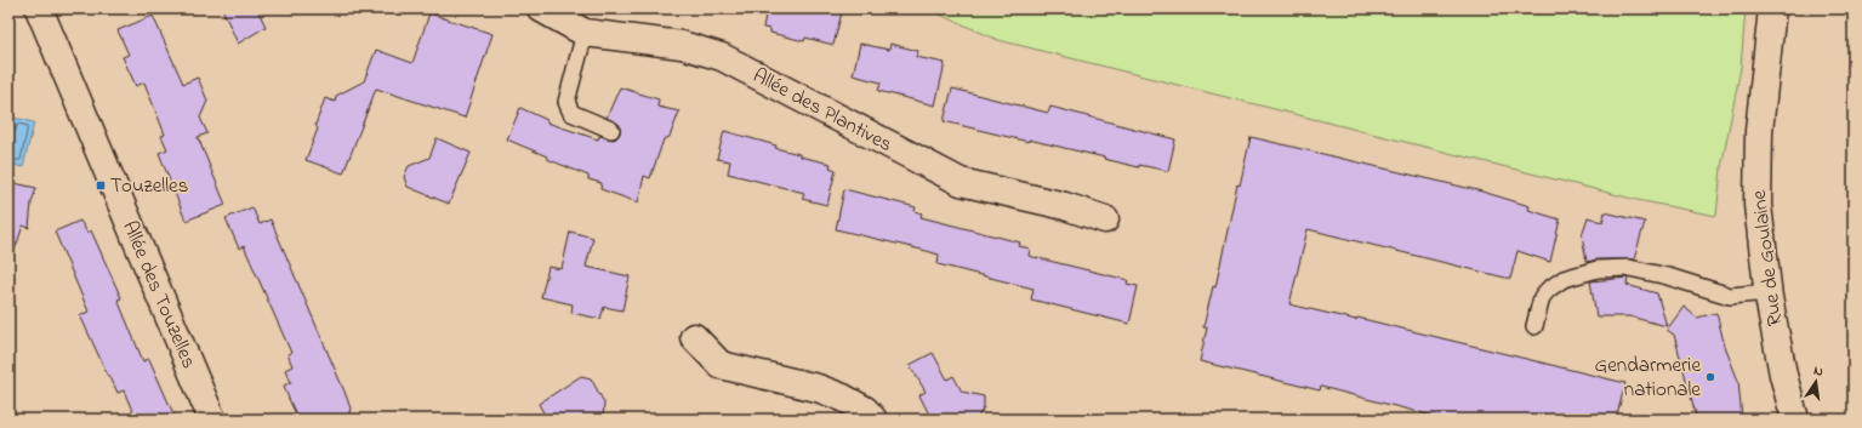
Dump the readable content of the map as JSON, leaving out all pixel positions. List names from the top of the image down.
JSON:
{
  "streets": {
    "street": ["Allée des Plantives", "Rue de Goulaine", "Allée des Touzelles"]
  },
  "places": {
    "transit": ["Touzelles"],
    "other": ["Gendarmerie nationale"]
  },
  "north": "top"
}
